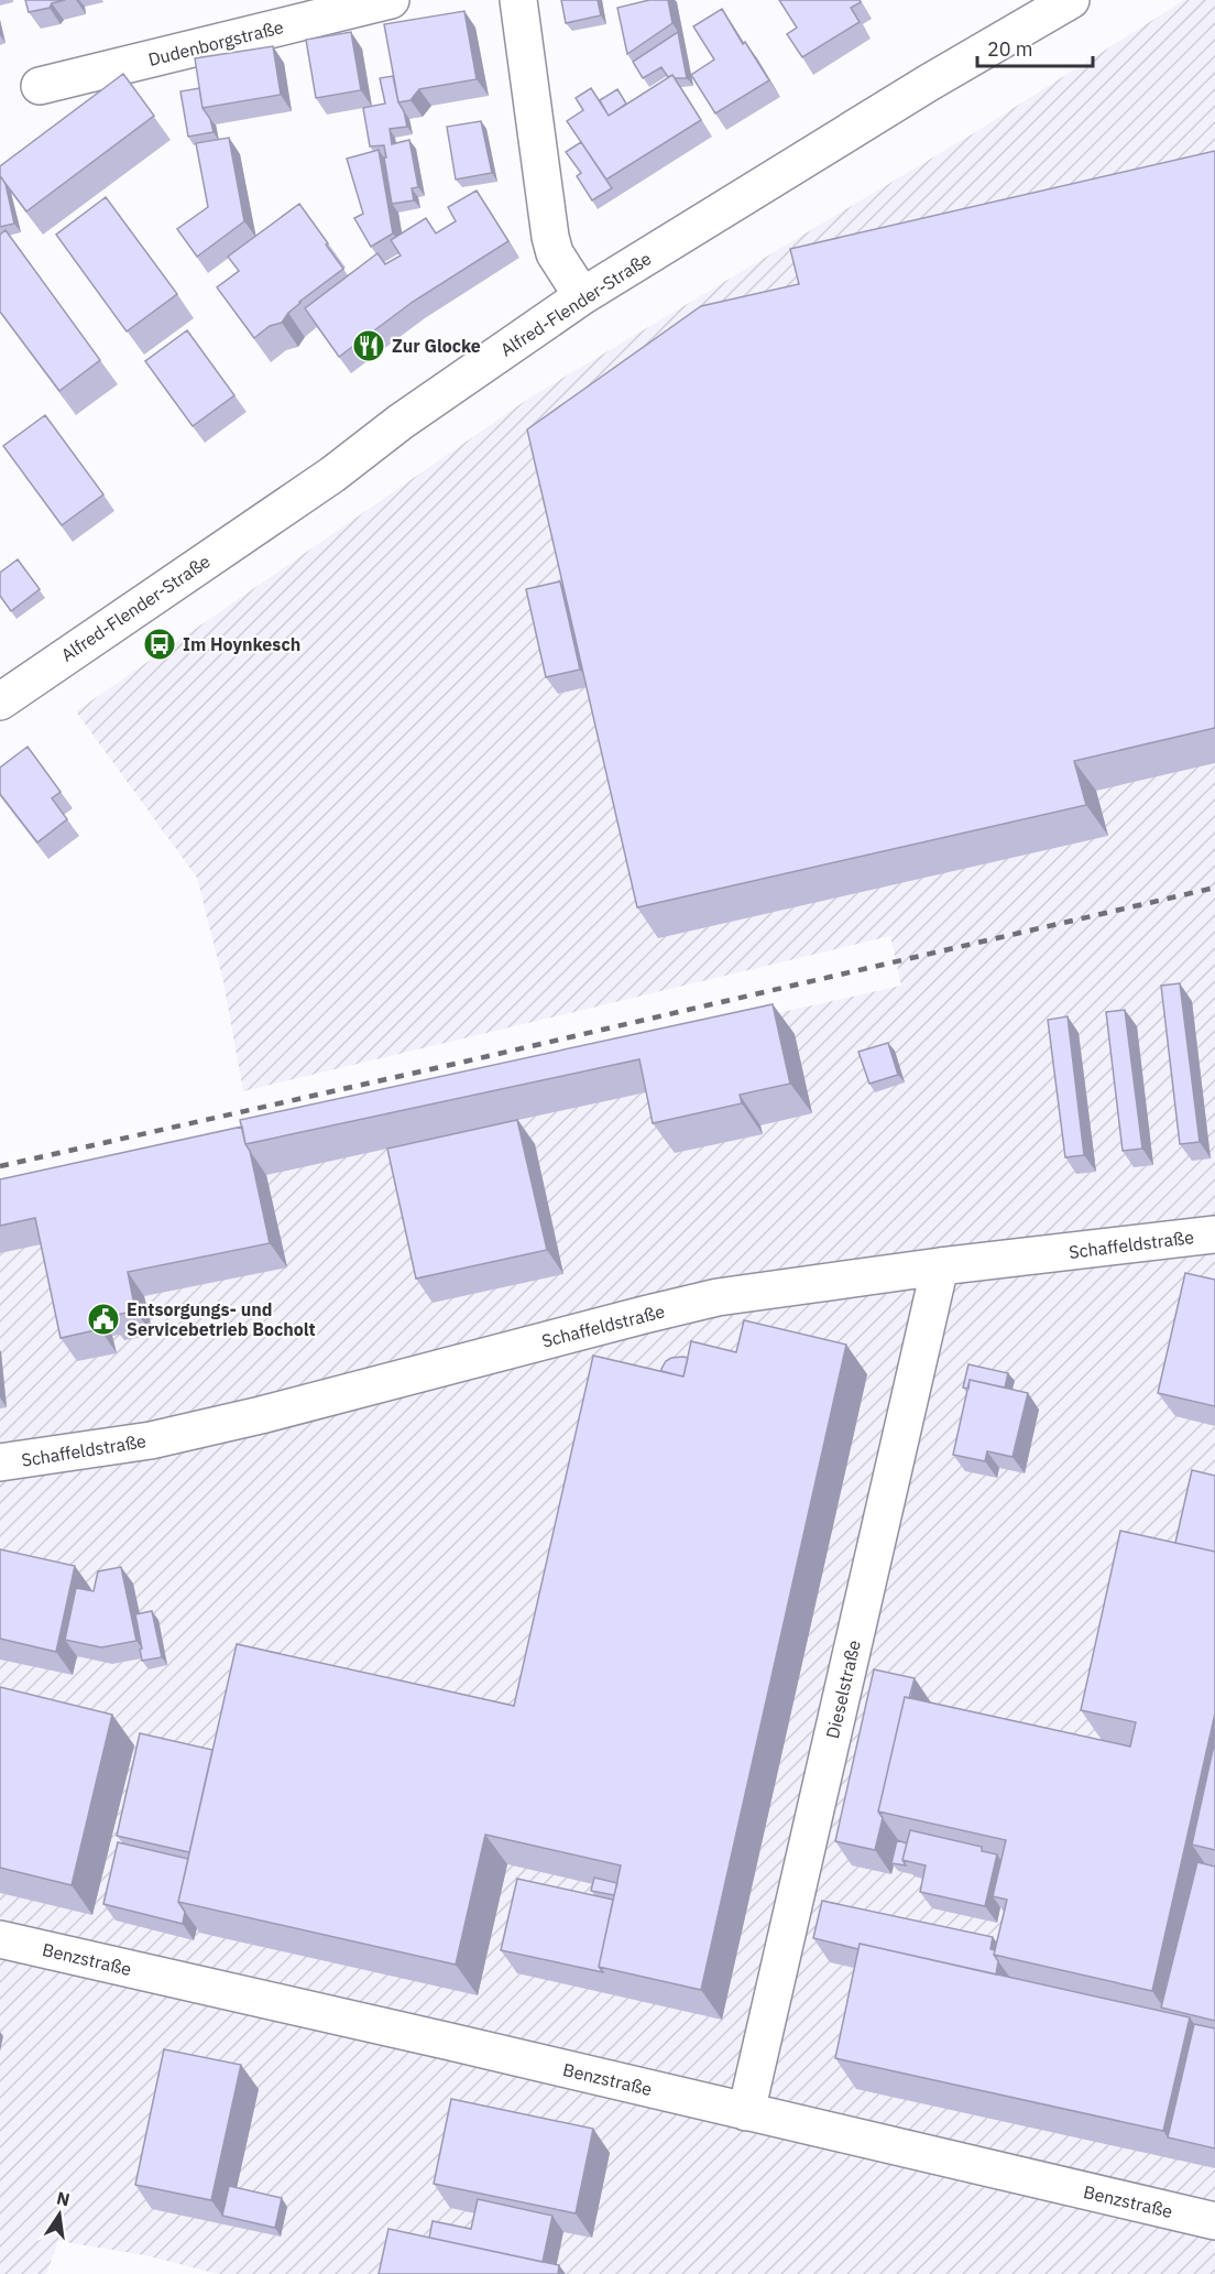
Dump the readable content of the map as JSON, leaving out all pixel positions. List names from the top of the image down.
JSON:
{
  "streets": {
    "street": [
      "Dudenborgstraße",
      "Alfred-Flender-Straße",
      "Schaffeldstraße",
      "Dieselstraße",
      "Benzstraße"
    ]
  },
  "crossings": [
    ["Schaffeldstraße", "Dieselstraße"],
    ["Dieselstraße", "Benzstraße"]
  ],
  "places": {
    "restaurant": ["Zur Glocke"],
    "bus stop": ["Im Hoynkesch"],
    "public building": ["Entsorgungs- und Servicebetrieb Bocholt"]
  },
  "scale_bar": "20 m",
  "north": "top"
}
